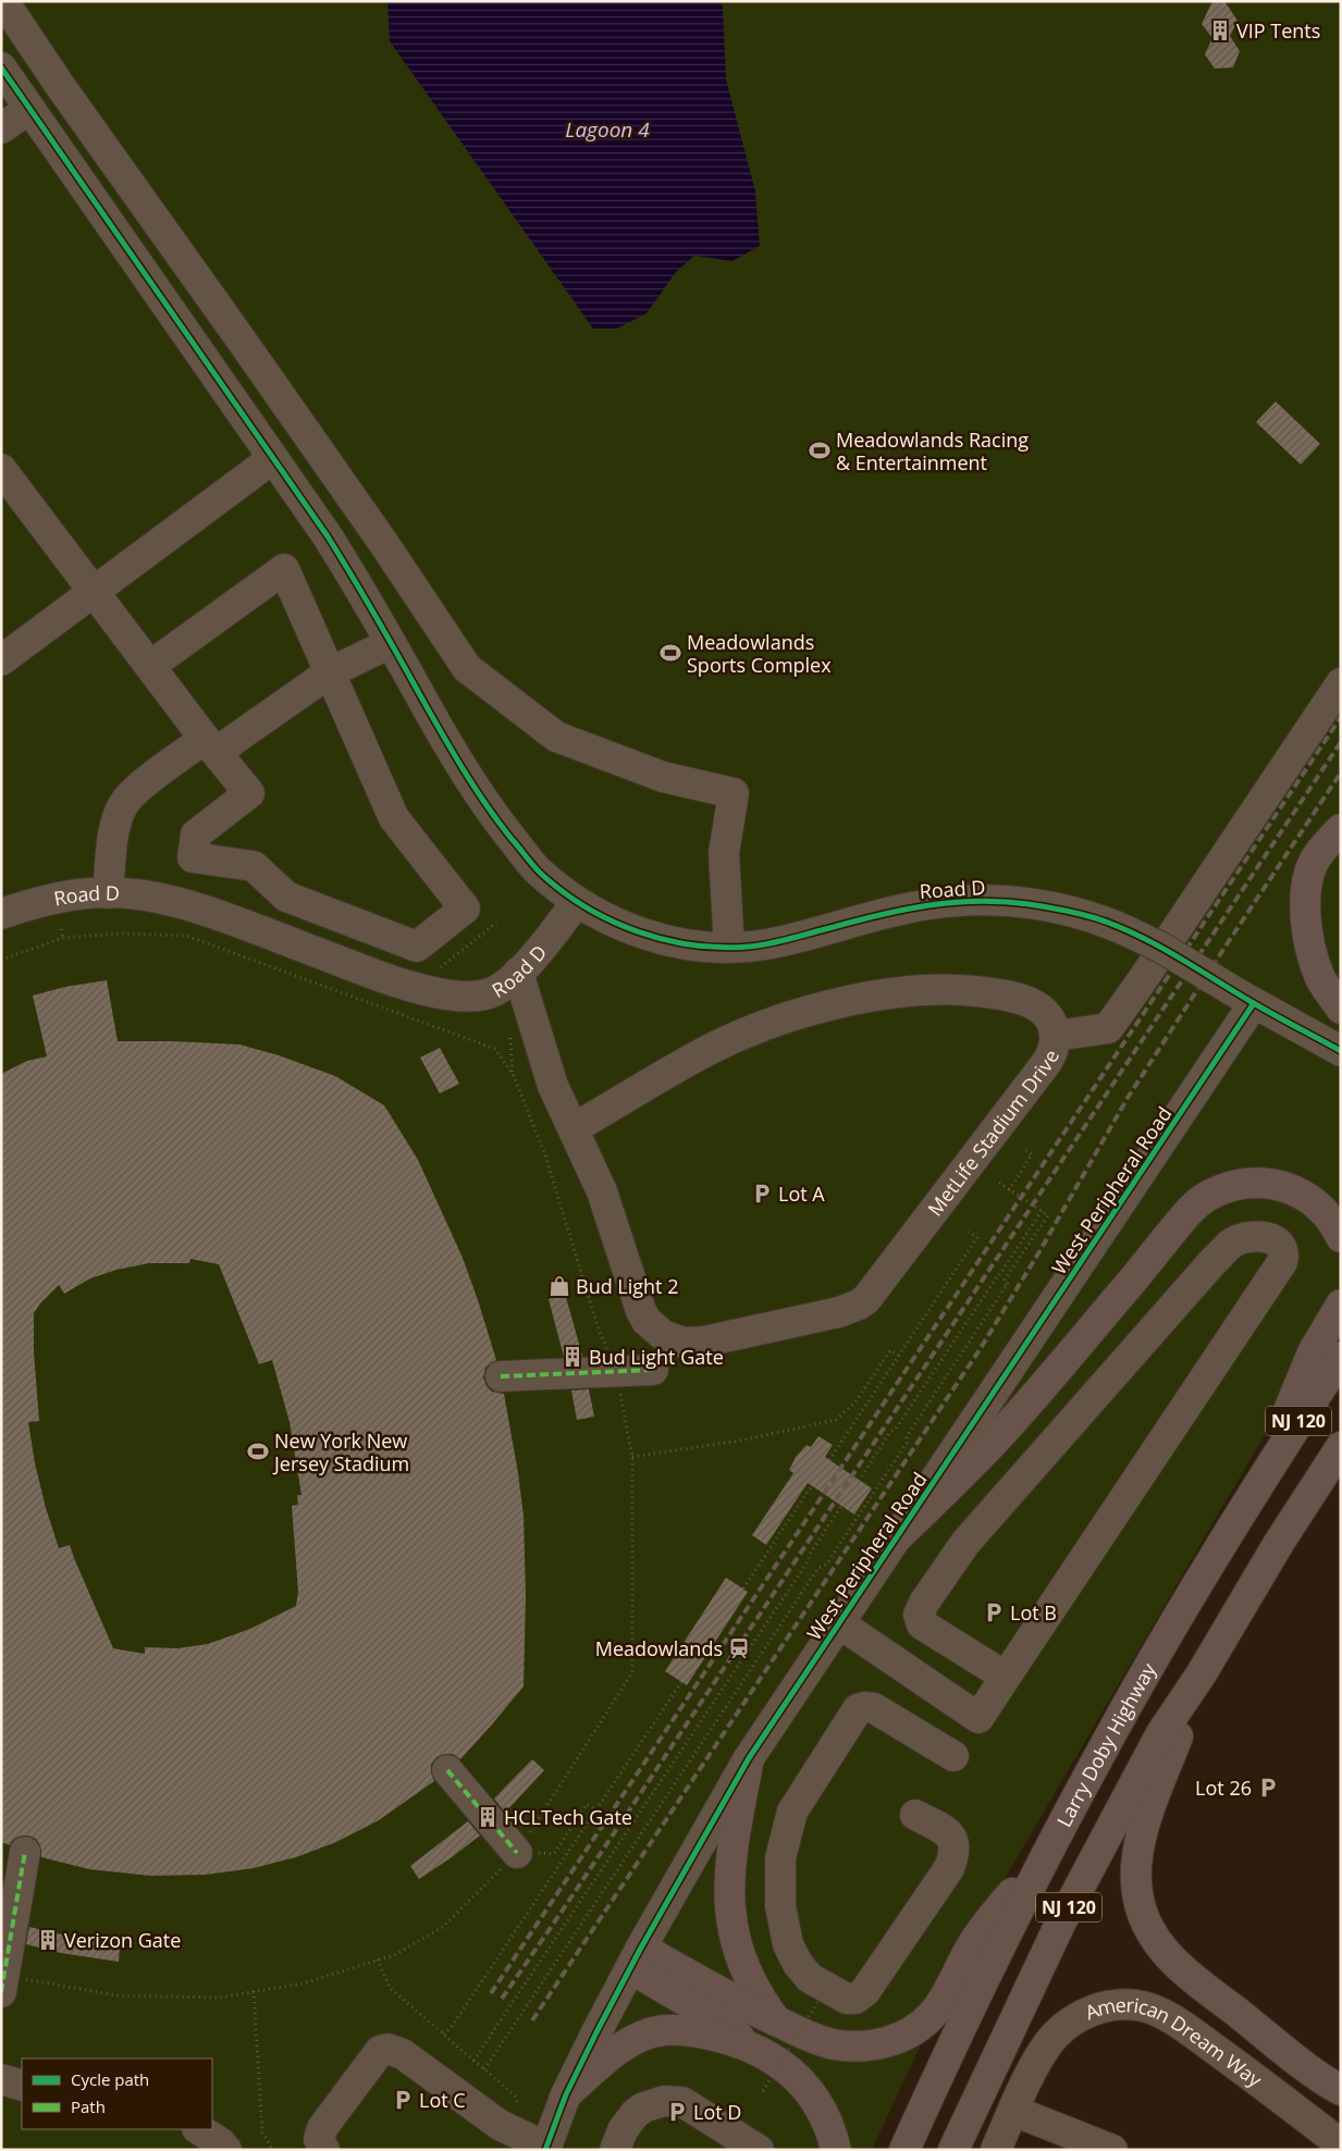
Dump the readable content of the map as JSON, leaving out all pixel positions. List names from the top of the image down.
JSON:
{
  "streets": {
    "highway": ["NJ 120", "Larry Doby Highway"],
    "street": [
      "Road D",
      "MetLife Stadium Drive",
      "West Peripheral Road",
      "American Dream Way"
    ]
  },
  "crossings": [
    ["Road D", "MetLife Stadium Drive"],
    ["Road D", "West Peripheral Road"]
  ],
  "water": ["Lagoon 4"],
  "places": {
    "building": [
      "VIP Tents",
      "Bud Light Gate",
      "HCLTech Gate",
      "Verizon Gate"
    ],
    "sports": ["Meadowlands Racing & Entertainment", "Meadowlands Sports Complex", "New York New Jersey Stadium"],
    "parking": [
      "Lot A",
      "Lot B",
      "Lot 26",
      "Lot C",
      "Lot D"
    ],
    "shop": ["Bud Light 2"],
    "station": ["Meadowlands"]
  },
  "legend": ["Cycle path", "Path"]
}
